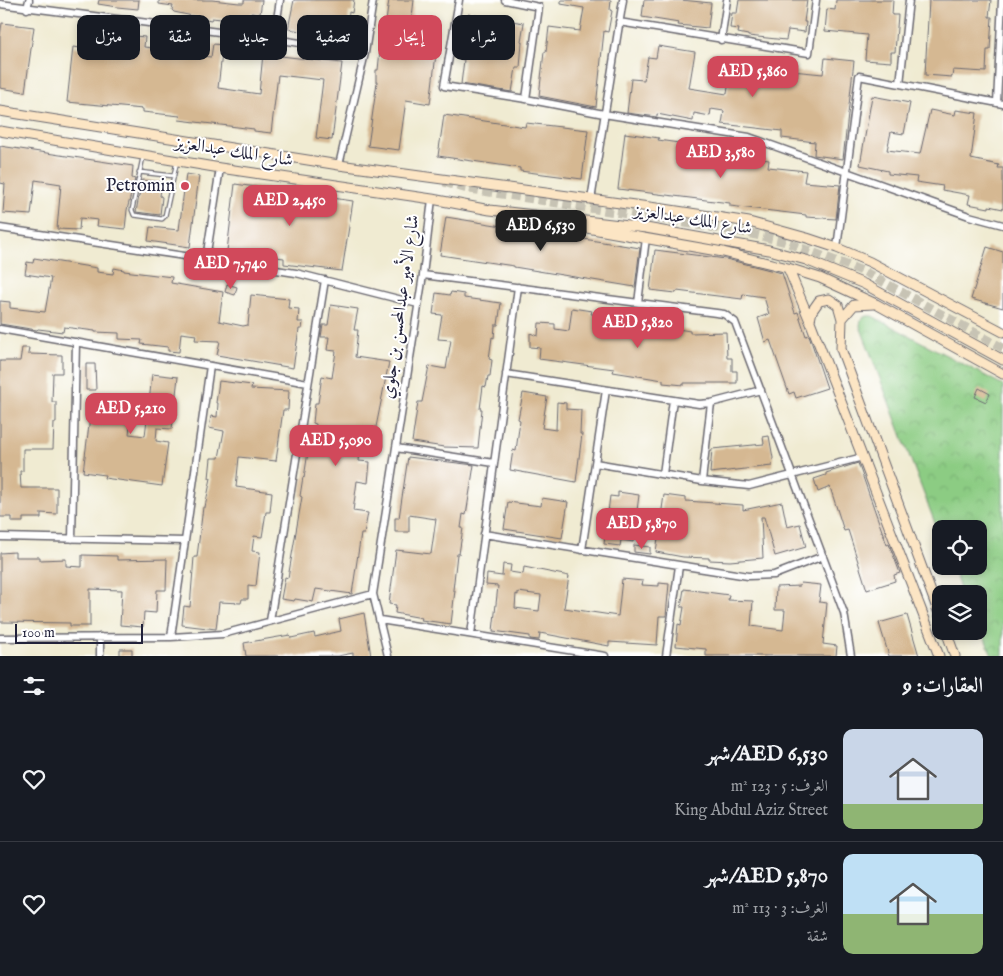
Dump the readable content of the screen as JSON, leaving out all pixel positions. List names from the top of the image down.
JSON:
{
  "streets": {
    "street": ["شارع الملك عبدالعزيز", "شارع الأمير عبدالمحسن بن جلوي"]
  },
  "crossings": [
    ["شارع الملك عبدالعزيز", "شارع الأمير عبدالمحسن بن جلوي"]
  ],
  "places": ["Petromin"],
  "scale_bar": "100 m",
  "page": {
    "chip": [
      "شراء",
      "إيجار",
      "تصفية",
      "جديد",
      "شقة",
      "منزل"
    ],
    "price": [
      "AED 5,860",
      "AED 3,580",
      "AED 2,450",
      "AED 6,530",
      "AED 7,740",
      "AED 5,820",
      "AED 5,210",
      "AED 5,090",
      "AED 5,870"
    ],
    "scale": "100 m",
    "heading": "العقارات: 9",
    "list": [
      {
        "name": "AED 6,530/شهر",
        "note": "الغرف: 5 · 123 m² · King Abdul Aziz Street"
      },
      {
        "name": "AED 5,870/شهر",
        "note": "الغرف: 3 · 113 m² · شقة"
      }
    ]
  }
}
